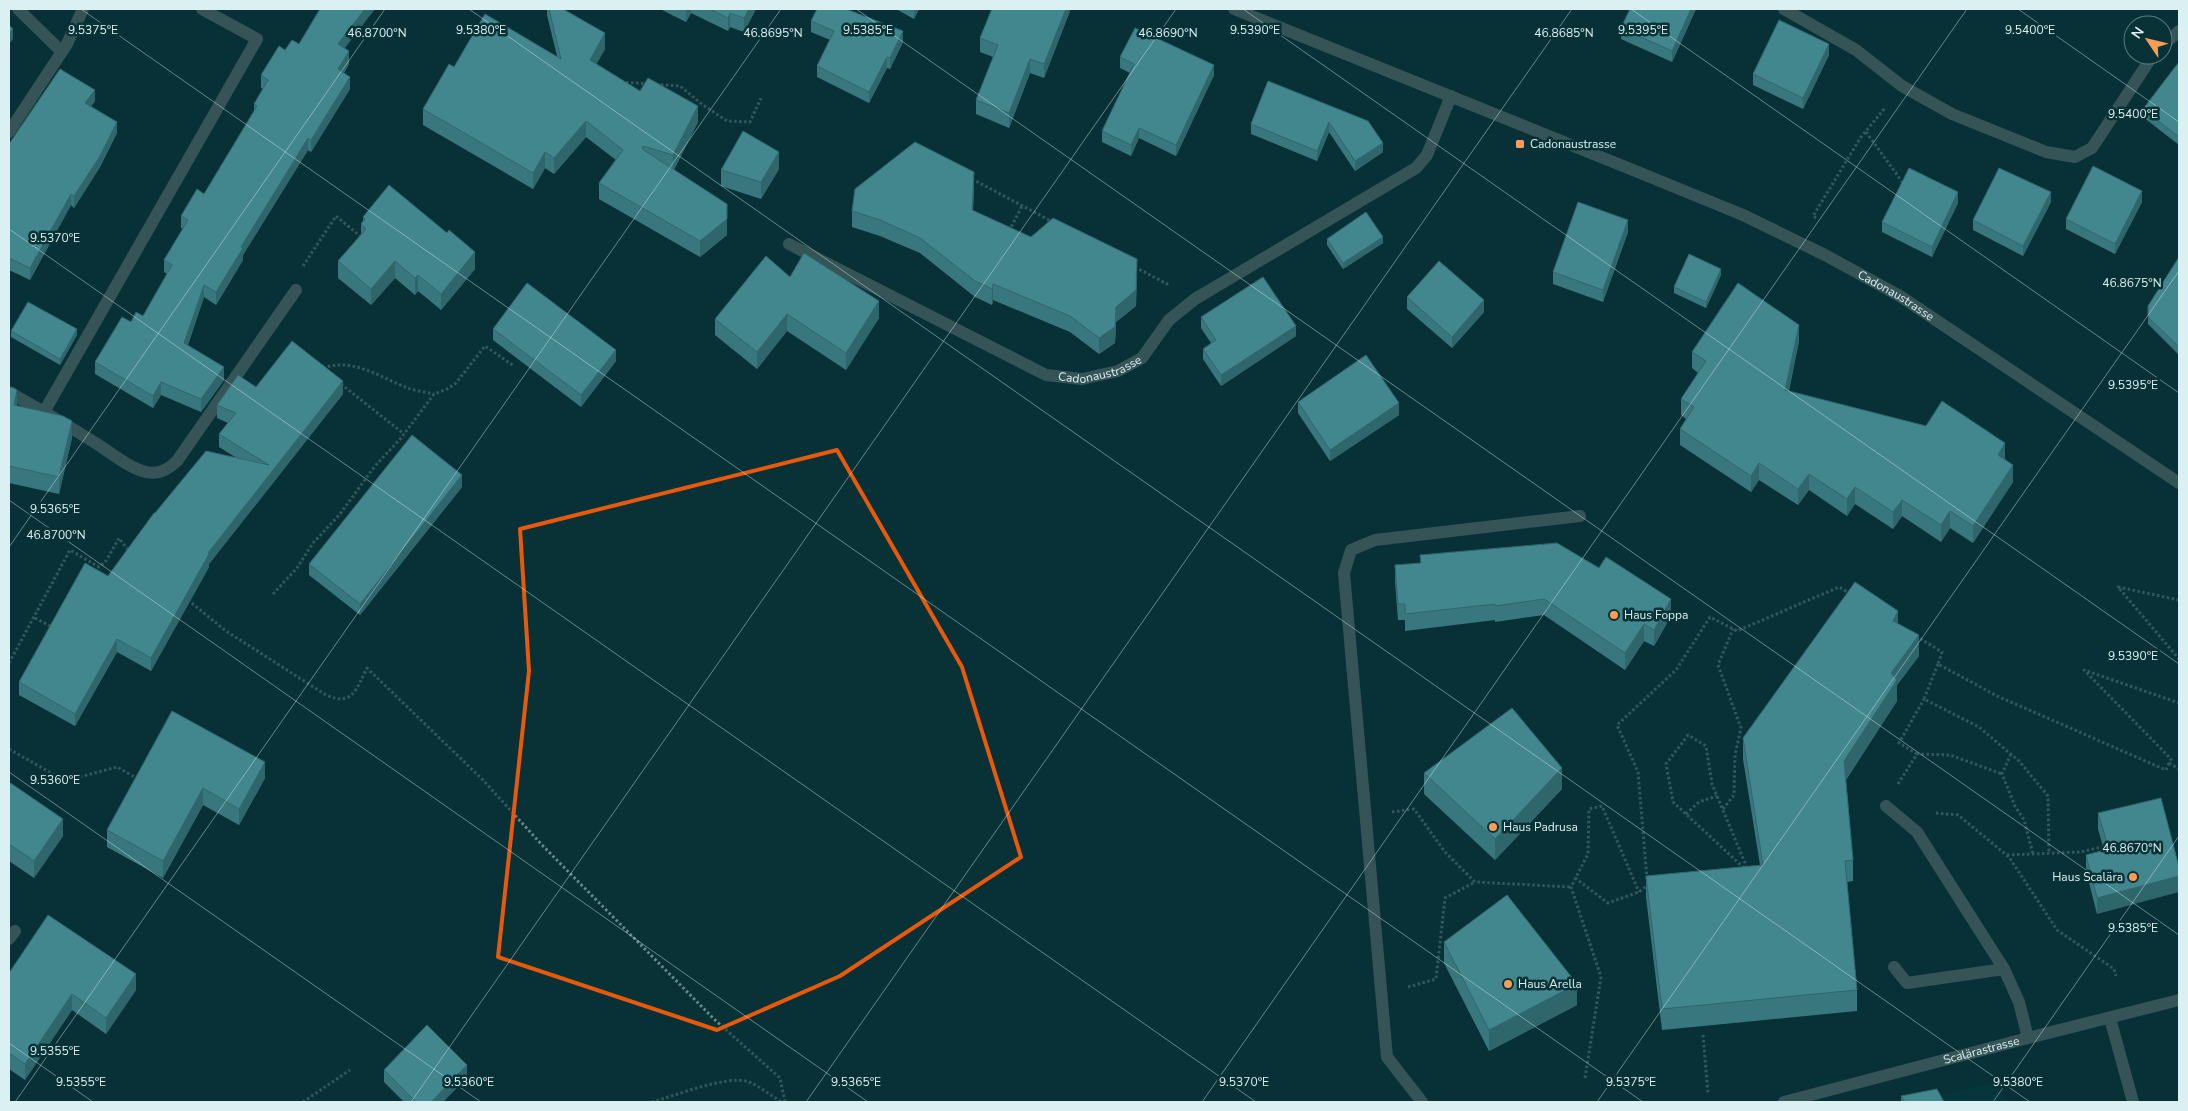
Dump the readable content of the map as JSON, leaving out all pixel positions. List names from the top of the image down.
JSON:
{
  "streets": {
    "street": ["Cadonaustrasse", "Scalärastrasse"]
  },
  "places": {
    "transit": ["Cadonaustrasse"],
    "other": [
      "Haus Foppa",
      "Haus Padrusa",
      "Haus Scalära",
      "Haus Arella"
    ]
  },
  "north": "top left",
  "coordinates": [
    "9.5375°E",
    "9.5380°E",
    "9.5385°E",
    "9.5390°E",
    "9.5395°E",
    "9.5400°E",
    "46.8700°N",
    "46.8695°N",
    "46.8690°N",
    "46.8685°N",
    "9.5370°E",
    "46.8675°N",
    "9.5365°E",
    "9.5360°E",
    "46.8670°N",
    "9.5355°E"
  ]
}
